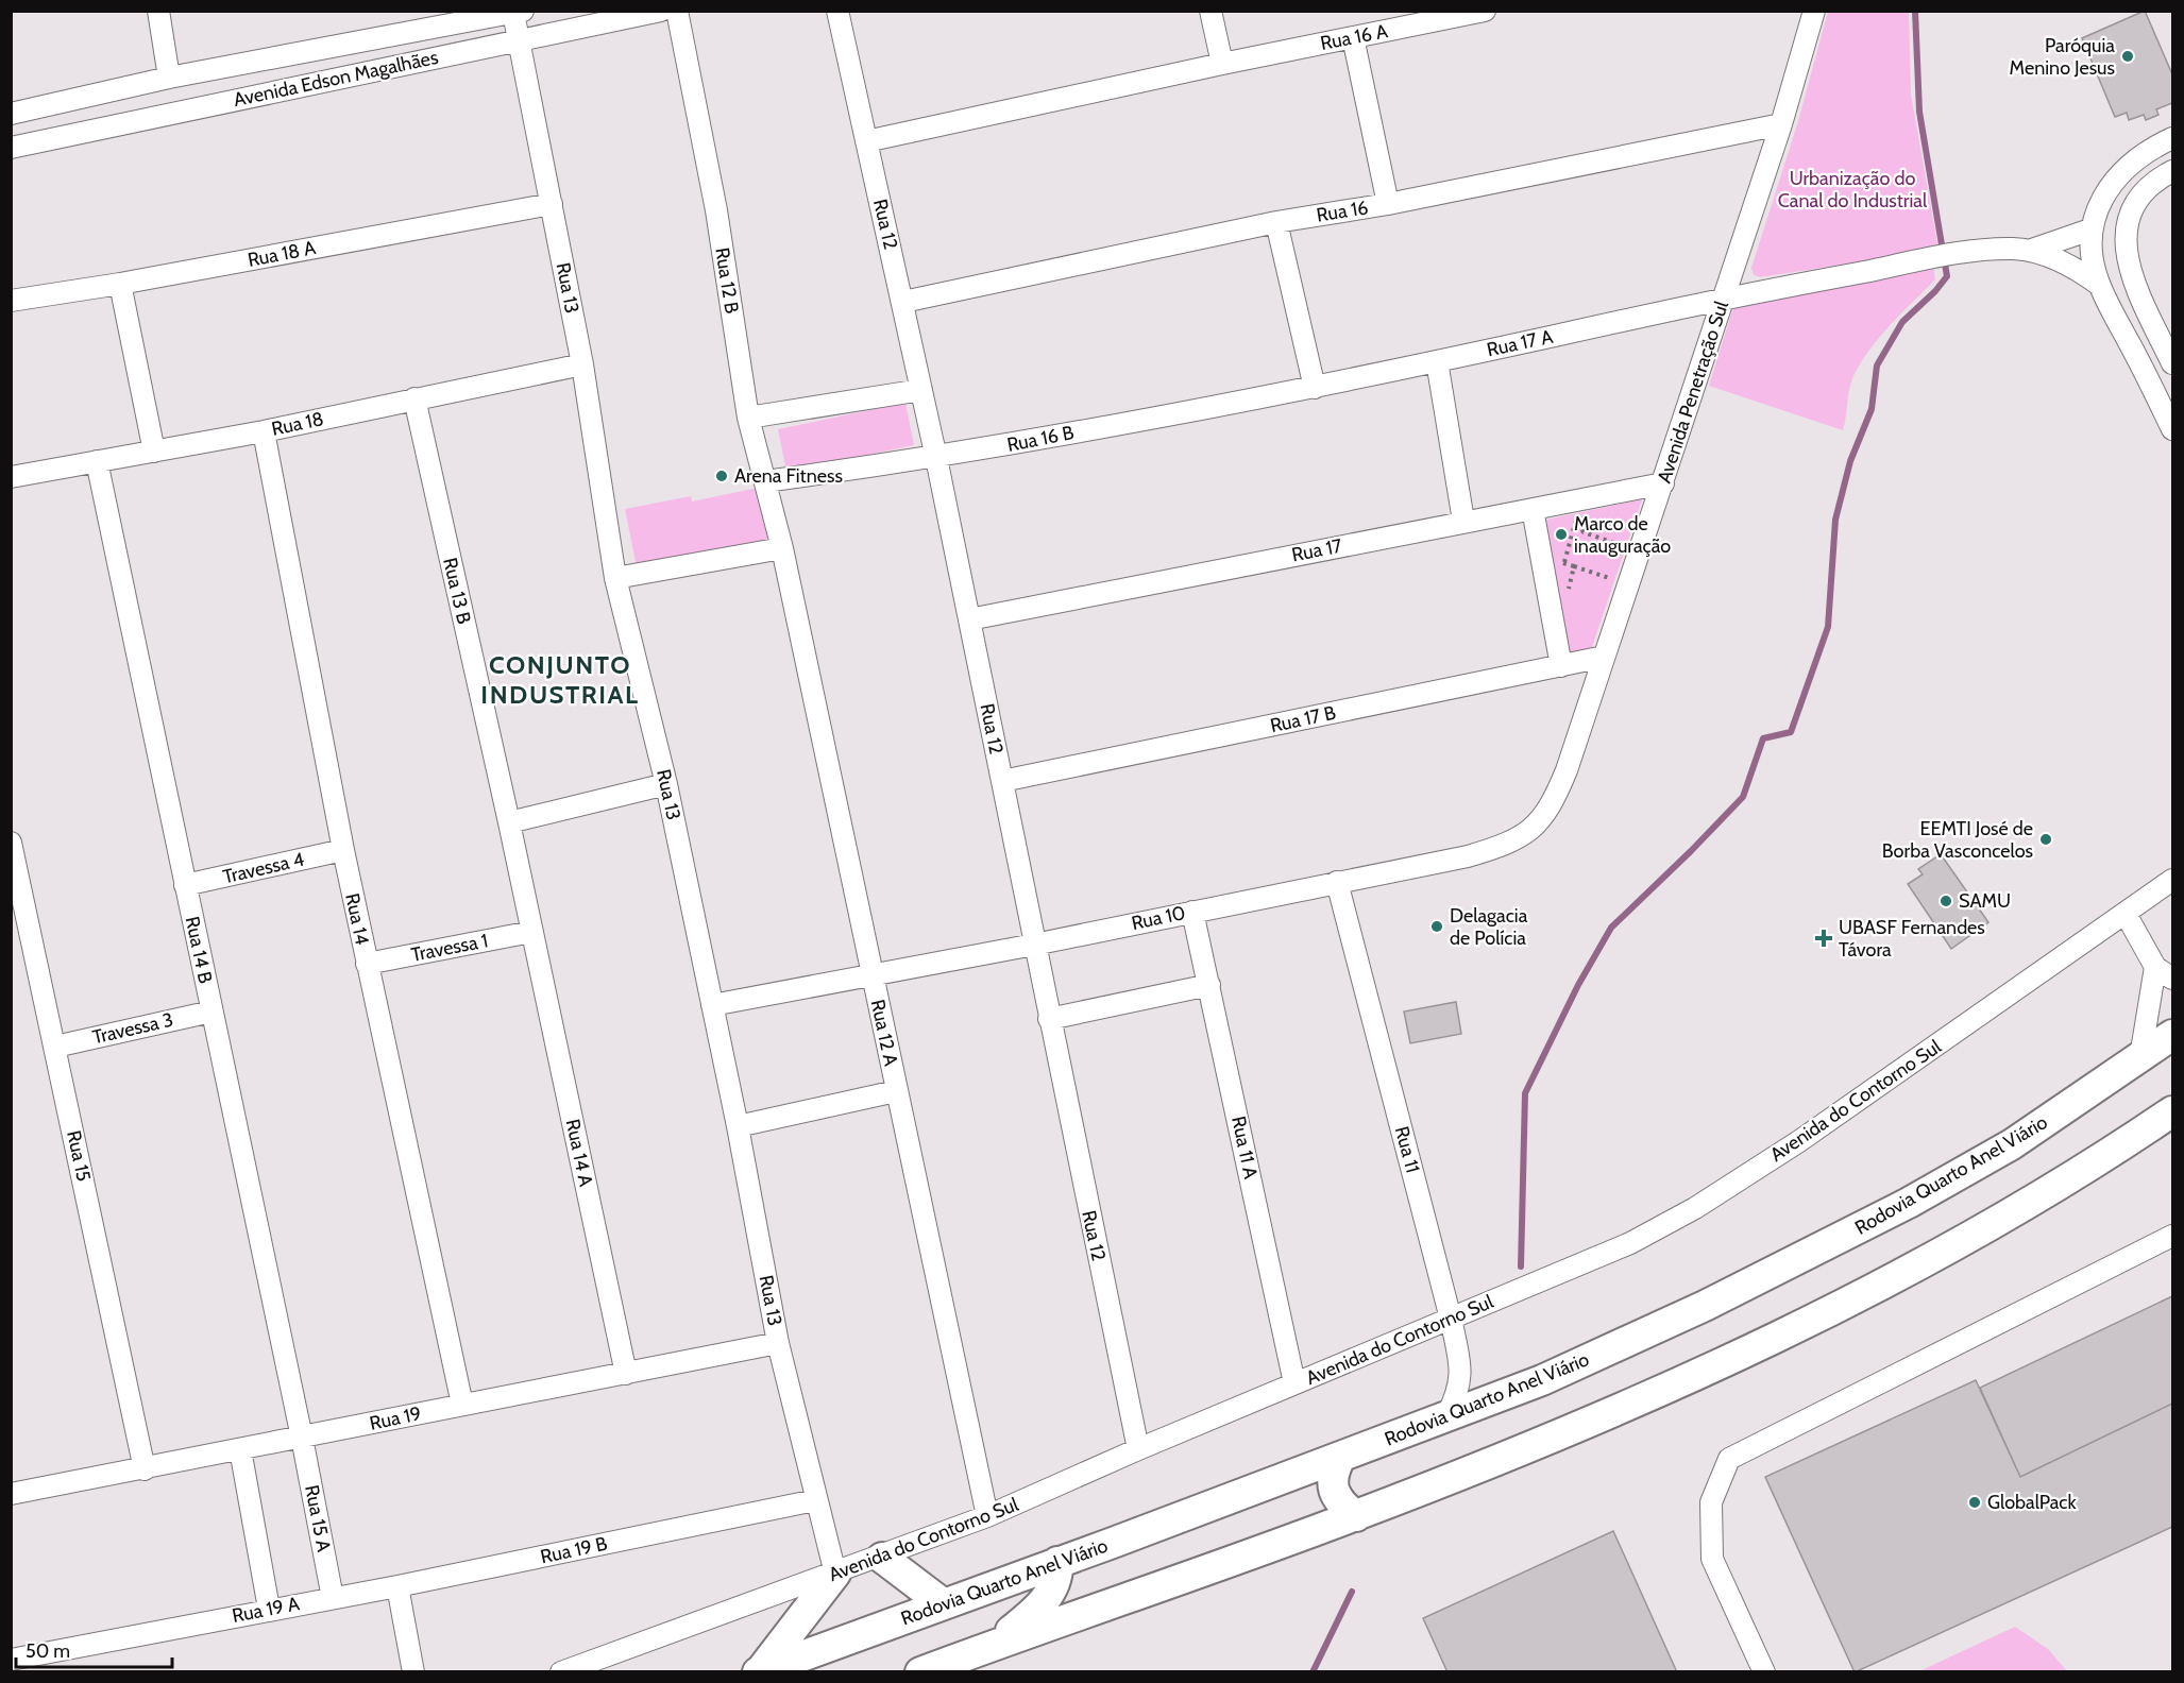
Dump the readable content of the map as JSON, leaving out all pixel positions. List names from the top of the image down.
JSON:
{
  "streets": {
    "highway": ["Rodovia Quarto Anel Viário"],
    "street": [
      "Rua 16 A",
      "Avenida Edson Magalhães",
      "Rua 16",
      "Rua 12",
      "Rua 18 A",
      "Rua 12 B",
      "Rua 13",
      "Rua 17 A",
      "Avenida Penetração Sul",
      "Rua 18",
      "Rua 16 B",
      "Rua 17",
      "Rua 13 B",
      "Rua 17 B",
      "Travessa 4",
      "Rua 10",
      "Rua 14",
      "Travessa 1",
      "Rua 14 B",
      "Travessa 3",
      "Rua 12 A",
      "Avenida do Contorno Sul",
      "Rua 11 A",
      "Rua 11",
      "Rua 14 A",
      "Rua 15",
      "Rua 19",
      "Rua 15 A",
      "Rua 19 B",
      "Rua 19 A"
    ]
  },
  "crossings": [
    ["Avenida Edson Magalhães", "Rua 13"],
    ["Rua 16", "Rua 12"],
    ["Rua 16", "Avenida Penetração Sul"],
    ["Rua 12", "Rua 16 B"],
    ["Rua 12", "Rua 17"],
    ["Rua 12", "Rua 17 B"],
    ["Rua 12", "Rua 10"],
    ["Rua 12", "Avenida do Contorno Sul"],
    ["Rua 18 A", "Rua 13"],
    ["Rua 12 B", "Rua 16 B"],
    ["Rua 12 B", "Rua 12 A"],
    ["Rua 13", "Rua 18"],
    ["Rua 13", "Rua 10"],
    ["Rua 13", "Avenida do Contorno Sul"],
    ["Rua 13", "Rua 19"],
    ["Rua 13", "Rua 19 B"],
    ["Rua 17 A", "Avenida Penetração Sul"],
    ["Rua 17 A", "Rua 16 B"],
    ["Avenida Penetração Sul", "Rua 17"],
    ["Avenida Penetração Sul", "Rua 17 B"],
    ["Avenida Penetração Sul", "Rua 10"],
    ["Rua 18", "Rua 13 B"],
    ["Rua 18", "Rua 14"],
    ["Rua 18", "Rua 14 B"],
    ["Rua 13 B", "Travessa 1"],
    ["Rua 13 B", "Rua 14 A"],
    ["Travessa 4", "Rua 14"],
    ["Travessa 4", "Rua 14 B"],
    ["Rua 10", "Rua 12 A"],
    ["Rua 10", "Rua 11 A"],
    ["Rua 10", "Rua 11"],
    ["Rua 14", "Travessa 1"],
    ["Rua 14", "Rua 19"],
    ["Travessa 1", "Rua 14 A"],
    ["Rua 14 B", "Travessa 3"],
    ["Rua 14 B", "Rua 19"],
    ["Rua 14 B", "Rua 15 A"],
    ["Travessa 3", "Rua 15"],
    ["Rua 12 A", "Avenida do Contorno Sul"],
    ["Avenida do Contorno Sul", "Rua 11 A"],
    ["Avenida do Contorno Sul", "Rua 11"],
    ["Rua 11", "Rodovia Quarto Anel Viário"],
    ["Rua 14 A", "Rua 19"],
    ["Rua 15", "Rua 19"],
    ["Rua 19", "Rua 15 A"],
    ["Rua 15 A", "Rua 19 B"],
    ["Rua 15 A", "Rua 19 A"],
    ["Rua 19 B", "Rua 19 A"]
  ],
  "districts": ["CONJUNTO INDUSTRIAL"],
  "parks": ["Urbanização do Canal do Industrial"],
  "places": {
    "other": [
      "Paróquia Menino Jesus",
      "Arena Fitness",
      "Marco de inauguração",
      "EEMTI José de Borba Vasconcelos",
      "SAMU",
      "Delagacia de Polícia",
      "GlobalPack"
    ],
    "health": ["UBASF Fernandes Távora"]
  },
  "scale_bar": "50 m"
}
